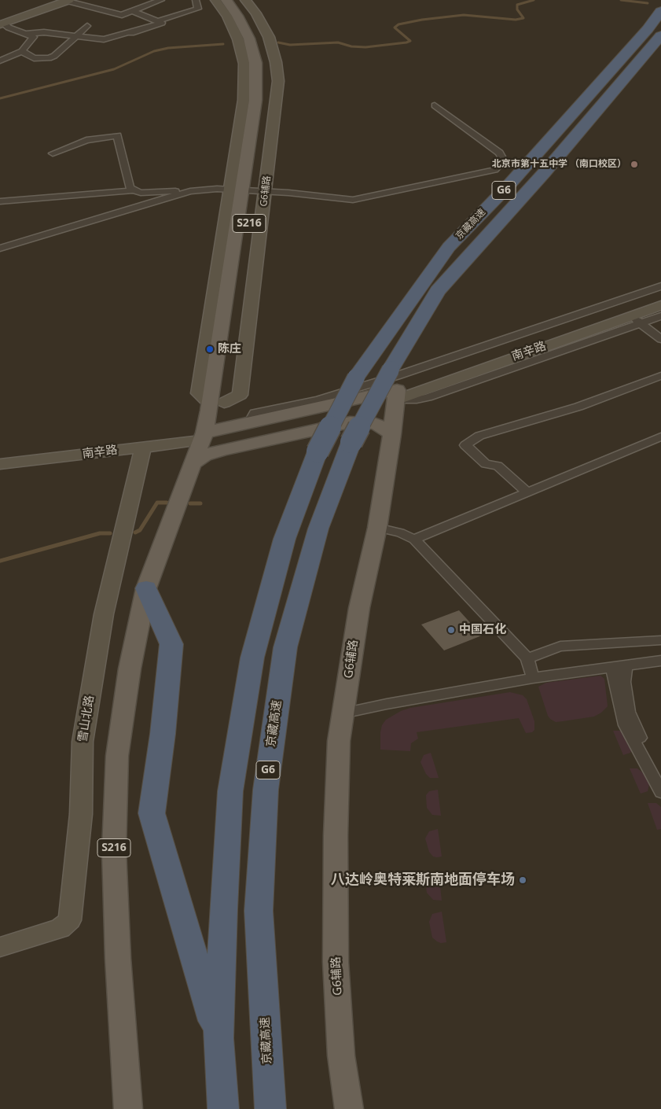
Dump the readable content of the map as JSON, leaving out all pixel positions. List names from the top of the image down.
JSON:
{
  "streets": {
    "highway": ["G6", "京藏高速"],
    "main road": ["G6辅路", "S216"],
    "street": ["南辛路", "雪山北路"]
  },
  "crossings": [
    ["G6辅路", "京藏高速"],
    ["G6辅路", "南辛路"],
    ["京藏高速", "南辛路"],
    ["南辛路", "雪山北路"]
  ],
  "places": [
    "北京市第十五中学 （南口校区）",
    "陈庄",
    "中国石化",
    "八达岭奥特莱斯南地面停车场"
  ]
}
